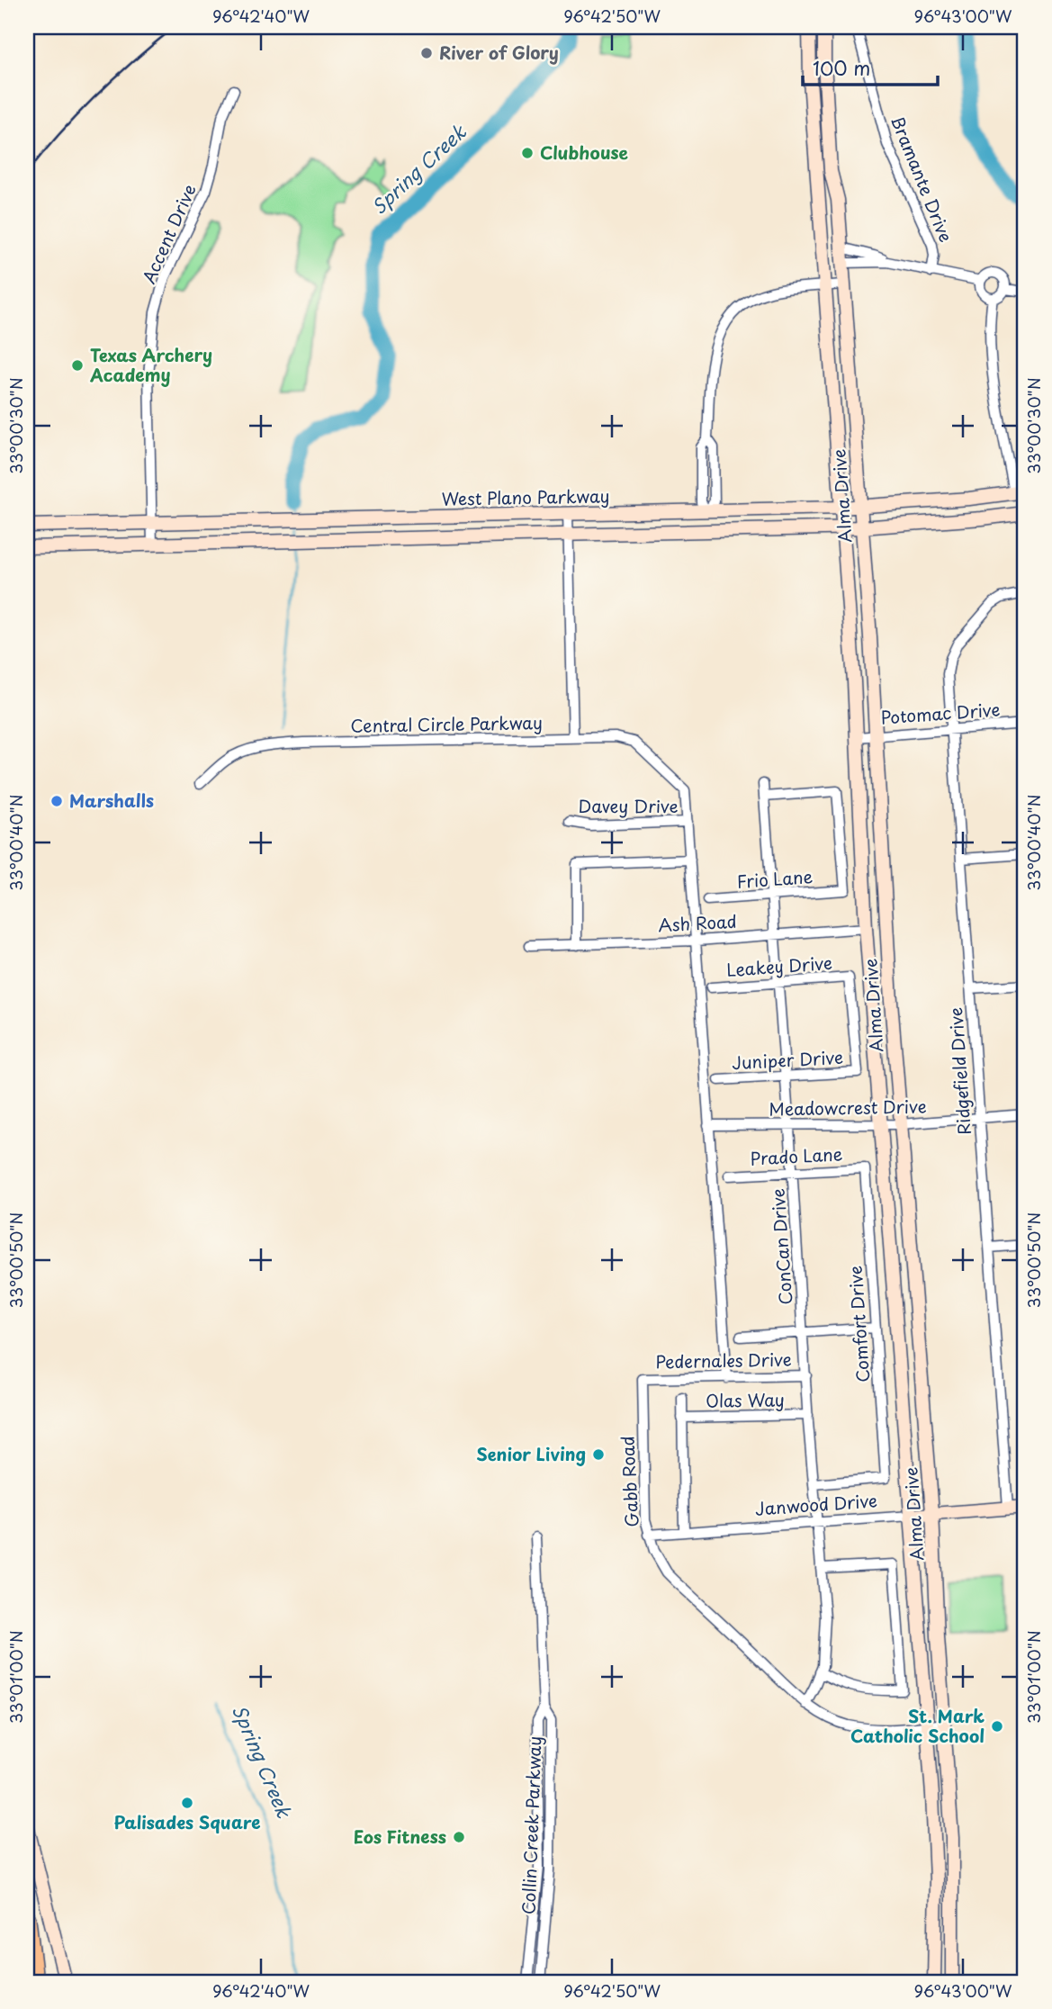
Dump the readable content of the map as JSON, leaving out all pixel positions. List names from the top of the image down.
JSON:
{
  "streets": {
    "main road": ["Alma Drive", "West Plano Parkway", "Janwood Drive"],
    "street": [
      "Bramante Drive",
      "Accent Drive",
      "Potomac Drive",
      "Central Circle Parkway",
      "Davey Drive",
      "Frio Lane",
      "Ash Road",
      "Leakey Drive",
      "Juniper Drive",
      "Ridgefield Drive",
      "Meadowcrest Drive",
      "Prado Lane",
      "ConCan Drive",
      "Comfort Drive",
      "Pedernales Drive",
      "Olas Way",
      "Gabb Road",
      "Collin Creek Parkway"
    ]
  },
  "crossings": [
    ["Accent Drive", "West Plano Parkway"],
    ["Alma Drive", "West Plano Parkway"],
    ["Alma Drive", "Potomac Drive"],
    ["Alma Drive", "Ash Road"],
    ["Alma Drive", "Meadowcrest Drive"],
    ["Alma Drive", "Janwood Drive"],
    ["Potomac Drive", "Ridgefield Drive"],
    ["Central Circle Parkway", "Davey Drive"],
    ["Frio Lane", "ConCan Drive"],
    ["Ash Road", "ConCan Drive"],
    ["Leakey Drive", "Juniper Drive"],
    ["Leakey Drive", "ConCan Drive"],
    ["Juniper Drive", "ConCan Drive"],
    ["Ridgefield Drive", "Meadowcrest Drive"],
    ["Ridgefield Drive", "Janwood Drive"],
    ["Meadowcrest Drive", "ConCan Drive"],
    ["Prado Lane", "ConCan Drive"],
    ["Prado Lane", "Comfort Drive"],
    ["ConCan Drive", "Comfort Drive"],
    ["ConCan Drive", "Pedernales Drive"],
    ["ConCan Drive", "Olas Way"],
    ["ConCan Drive", "Gabb Road"],
    ["ConCan Drive", "Janwood Drive"],
    ["Pedernales Drive", "Gabb Road"],
    ["Gabb Road", "Janwood Drive"]
  ],
  "water": ["Spring Creek"],
  "places": [
    "River of Glory",
    "Clubhouse",
    "Texas Archery Academy",
    "Marshalls",
    "Senior Living",
    "St. Mark Catholic School",
    "Palisades Square",
    "Eos Fitness"
  ],
  "scale_bar": "100 m",
  "coordinates": [
    "96°42'40\"W",
    "96°42'50\"W",
    "96°43'00\"W",
    "33°00'30\"N",
    "33°00'40\"N",
    "33°00'50\"N",
    "33°01'00\"N"
  ]
}
